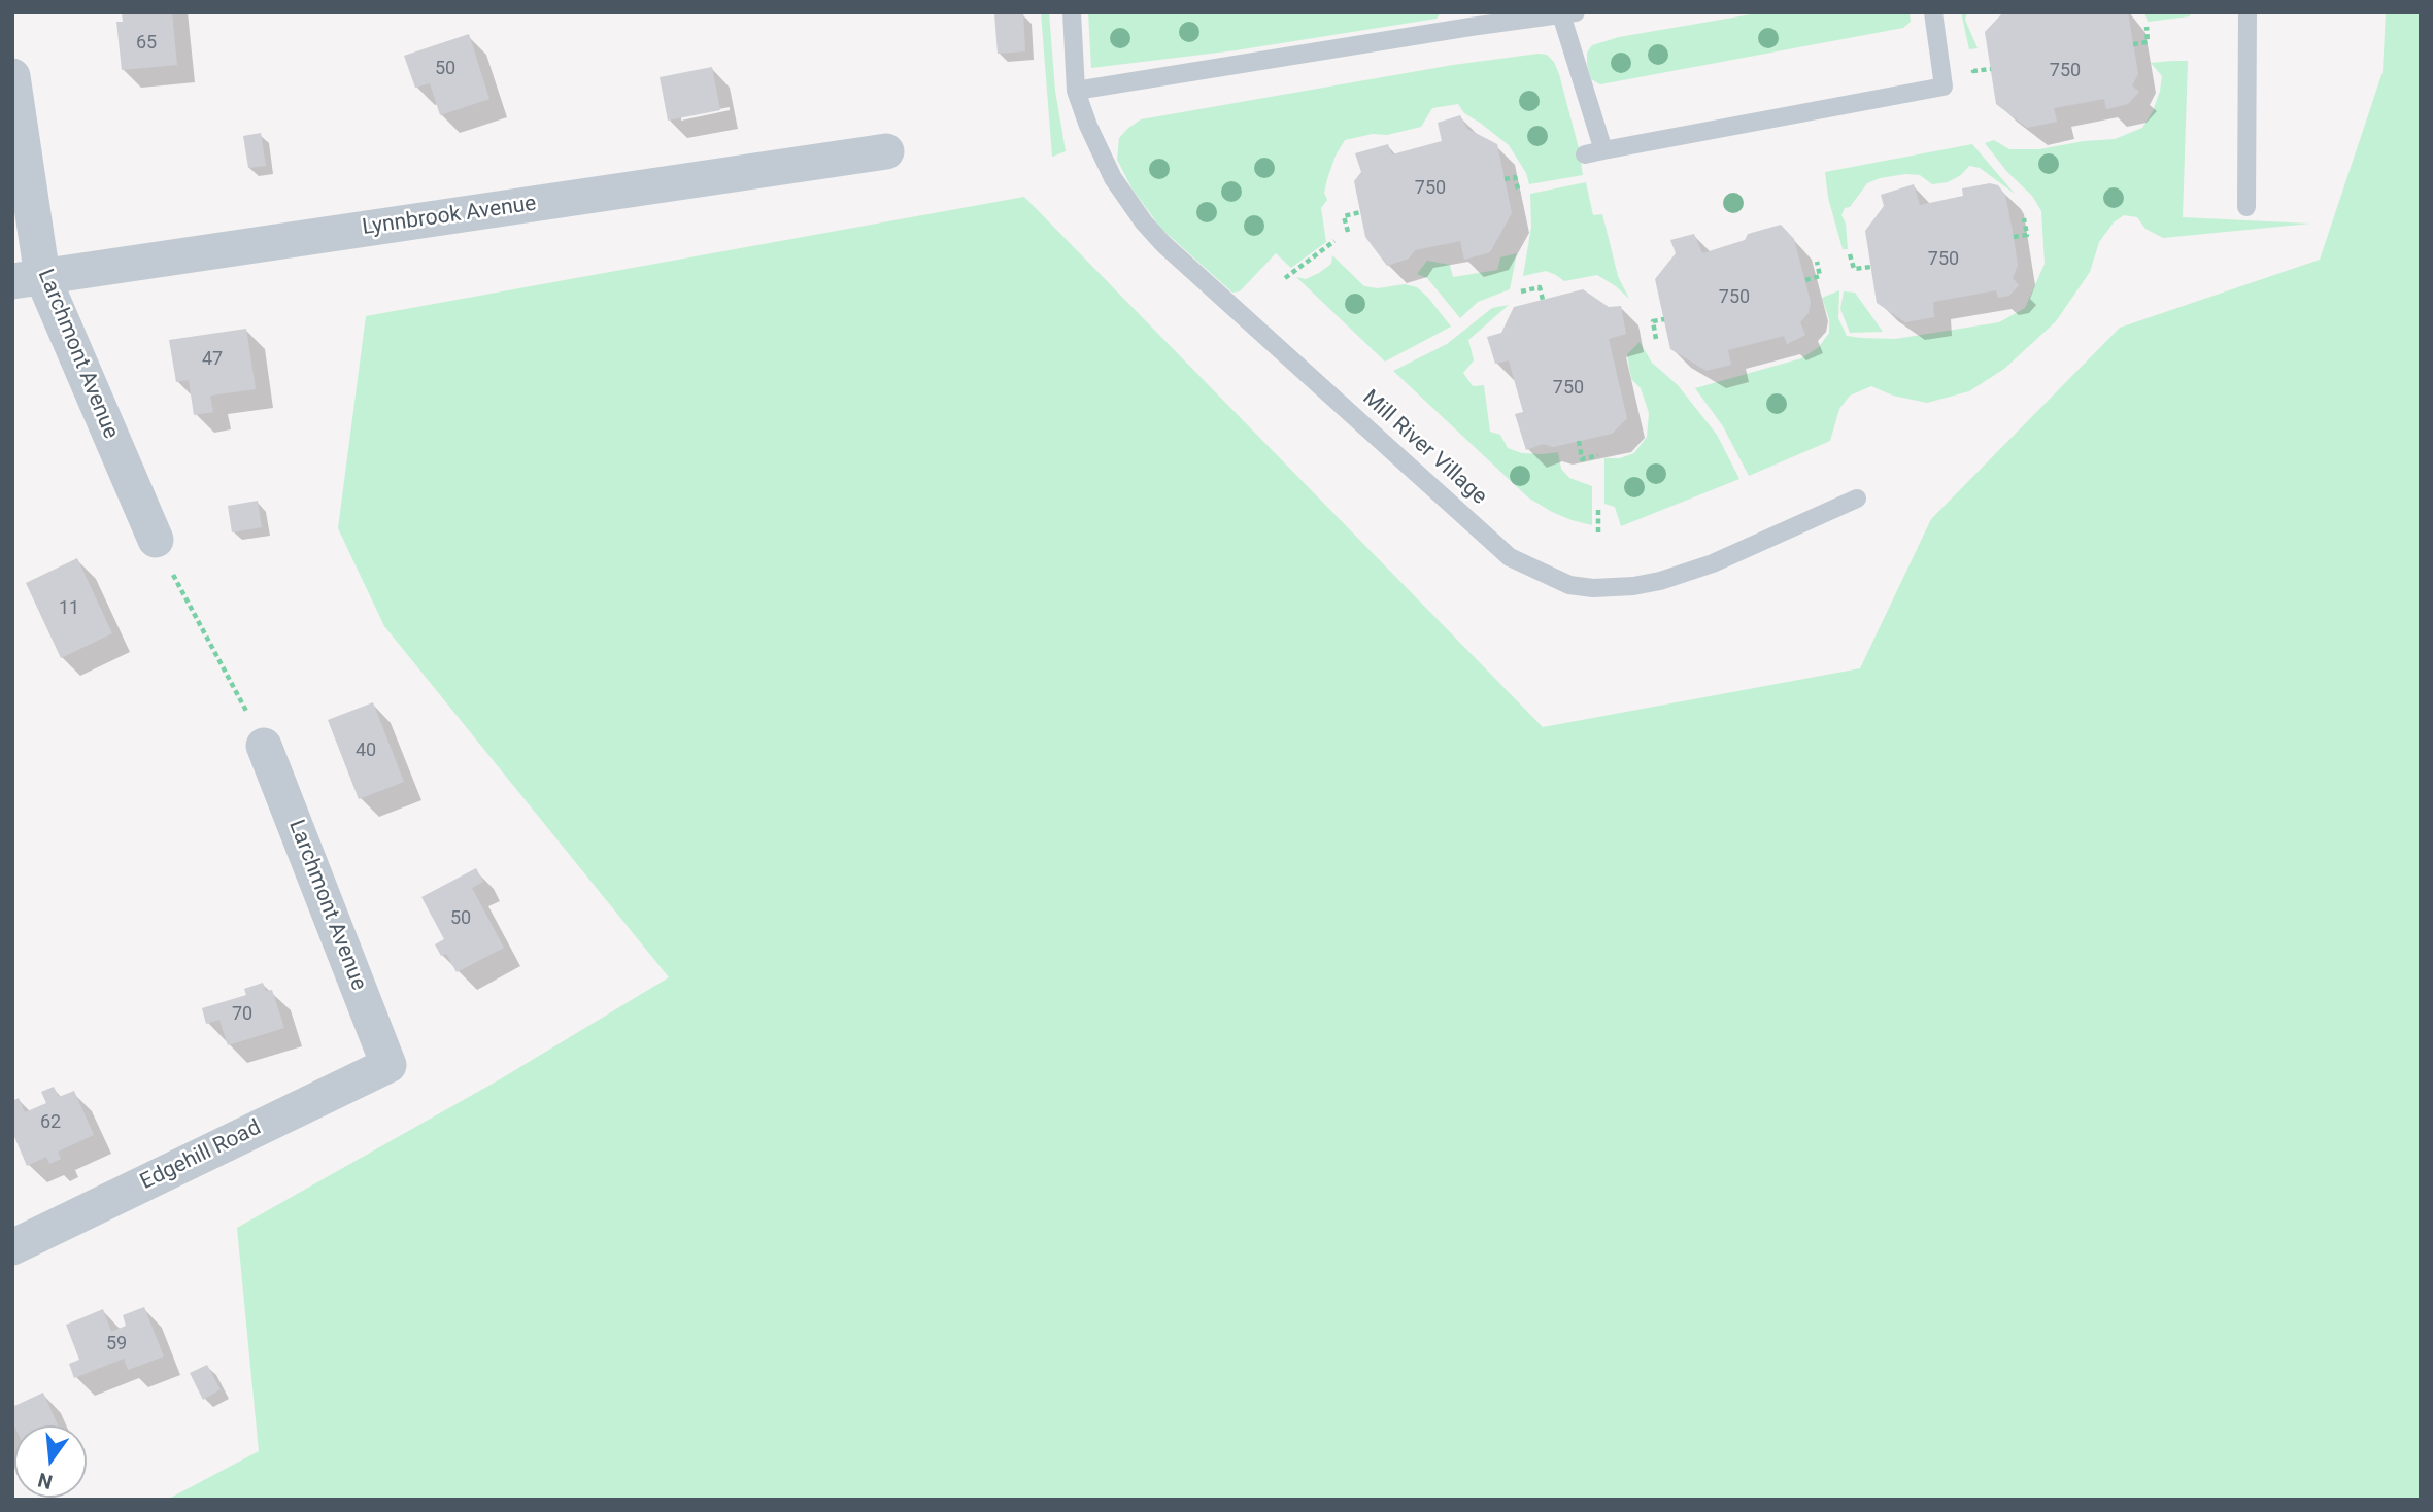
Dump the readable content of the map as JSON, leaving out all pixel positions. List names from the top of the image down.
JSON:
{
  "streets": {
    "street": ["Lynnbrook Avenue", "Larchmont Avenue", "Edgehill Road"],
    "lane": ["Mill River Village"]
  },
  "crossings": [
    ["Lynnbrook Avenue", "Larchmont Avenue"],
    ["Larchmont Avenue", "Edgehill Road"]
  ],
  "house_numbers": [
    "65",
    "50",
    "750",
    "750",
    "750",
    "750",
    "47",
    "750",
    "11",
    "40",
    "50",
    "70",
    "62",
    "59"
  ],
  "north": "bottom"
}
